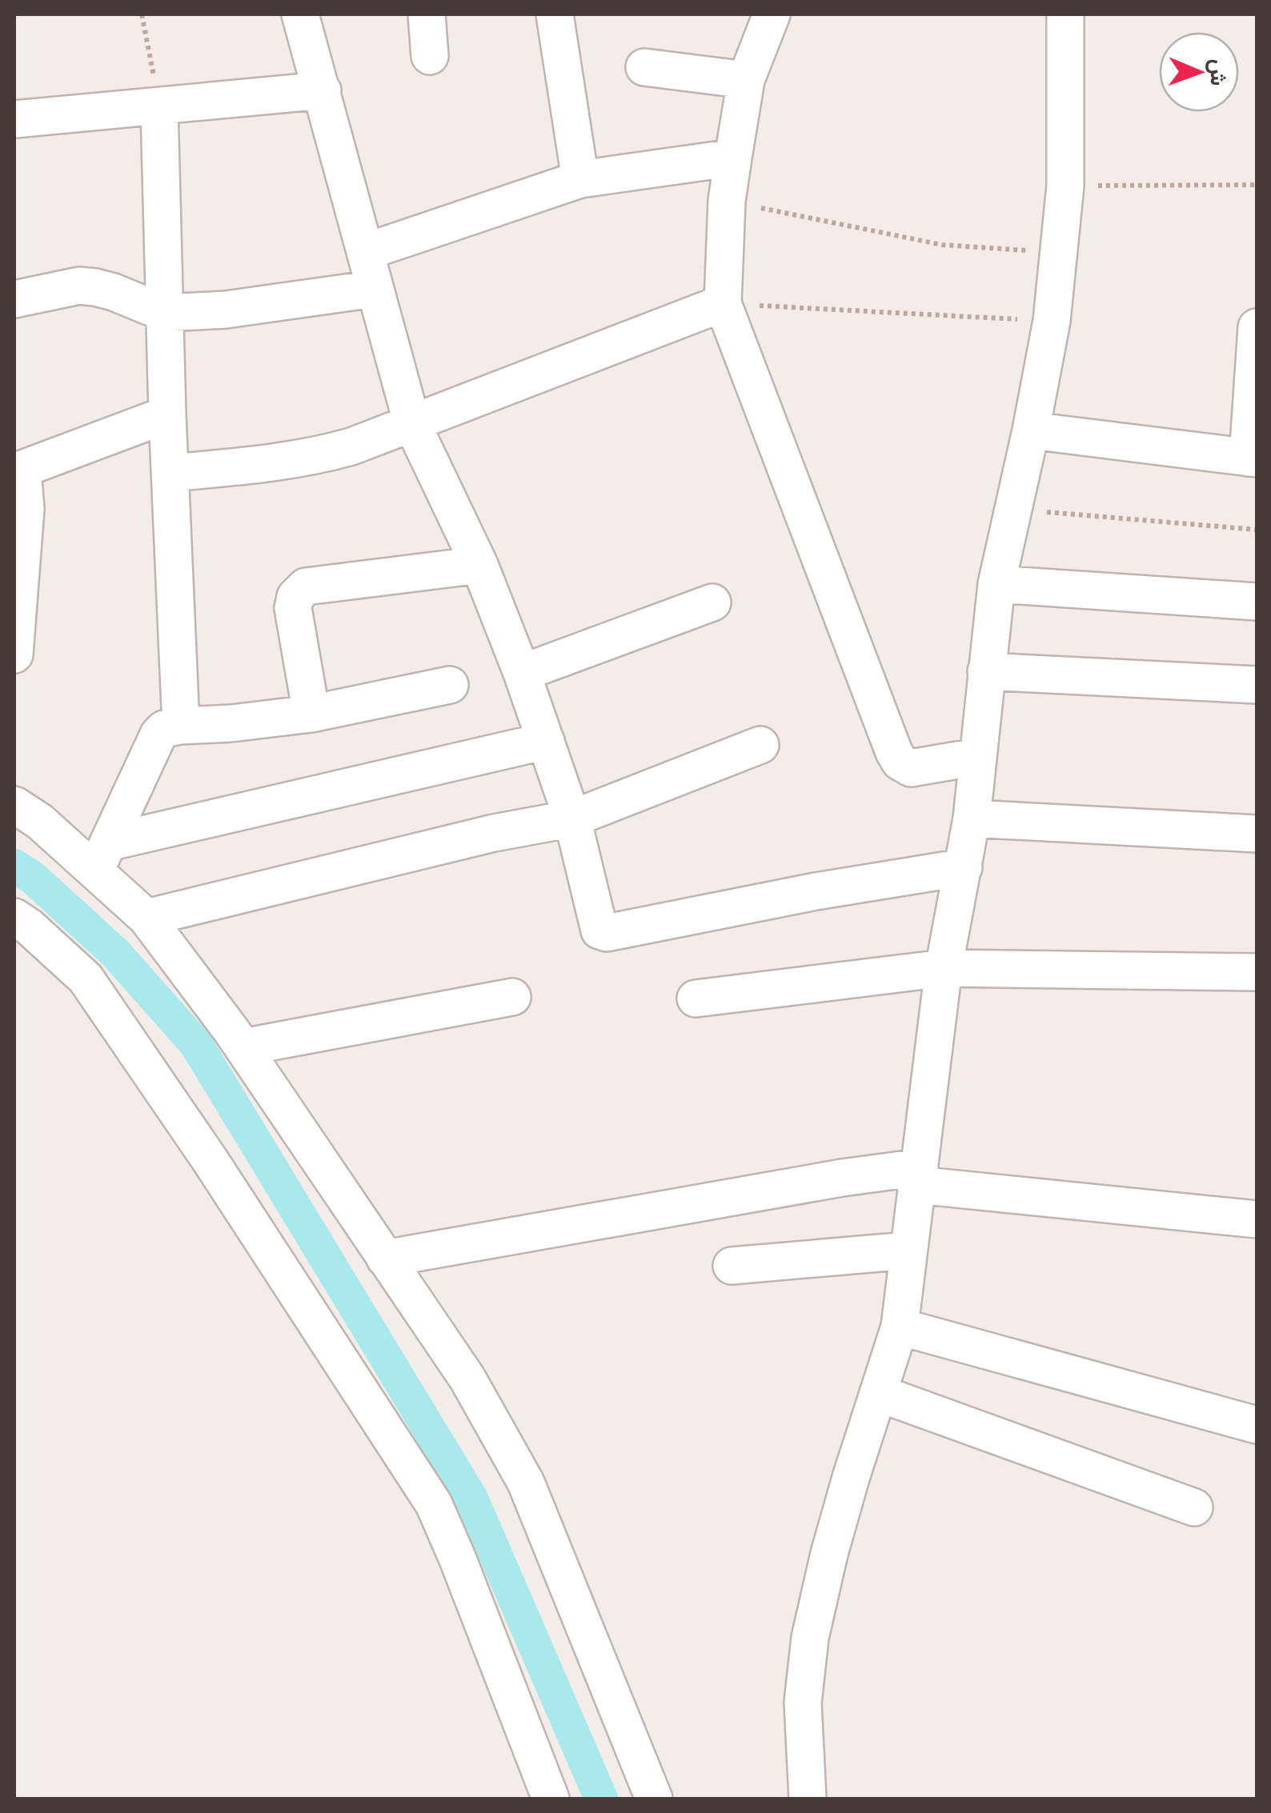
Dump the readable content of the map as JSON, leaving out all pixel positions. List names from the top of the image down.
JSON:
{
  "north": "right"
}
